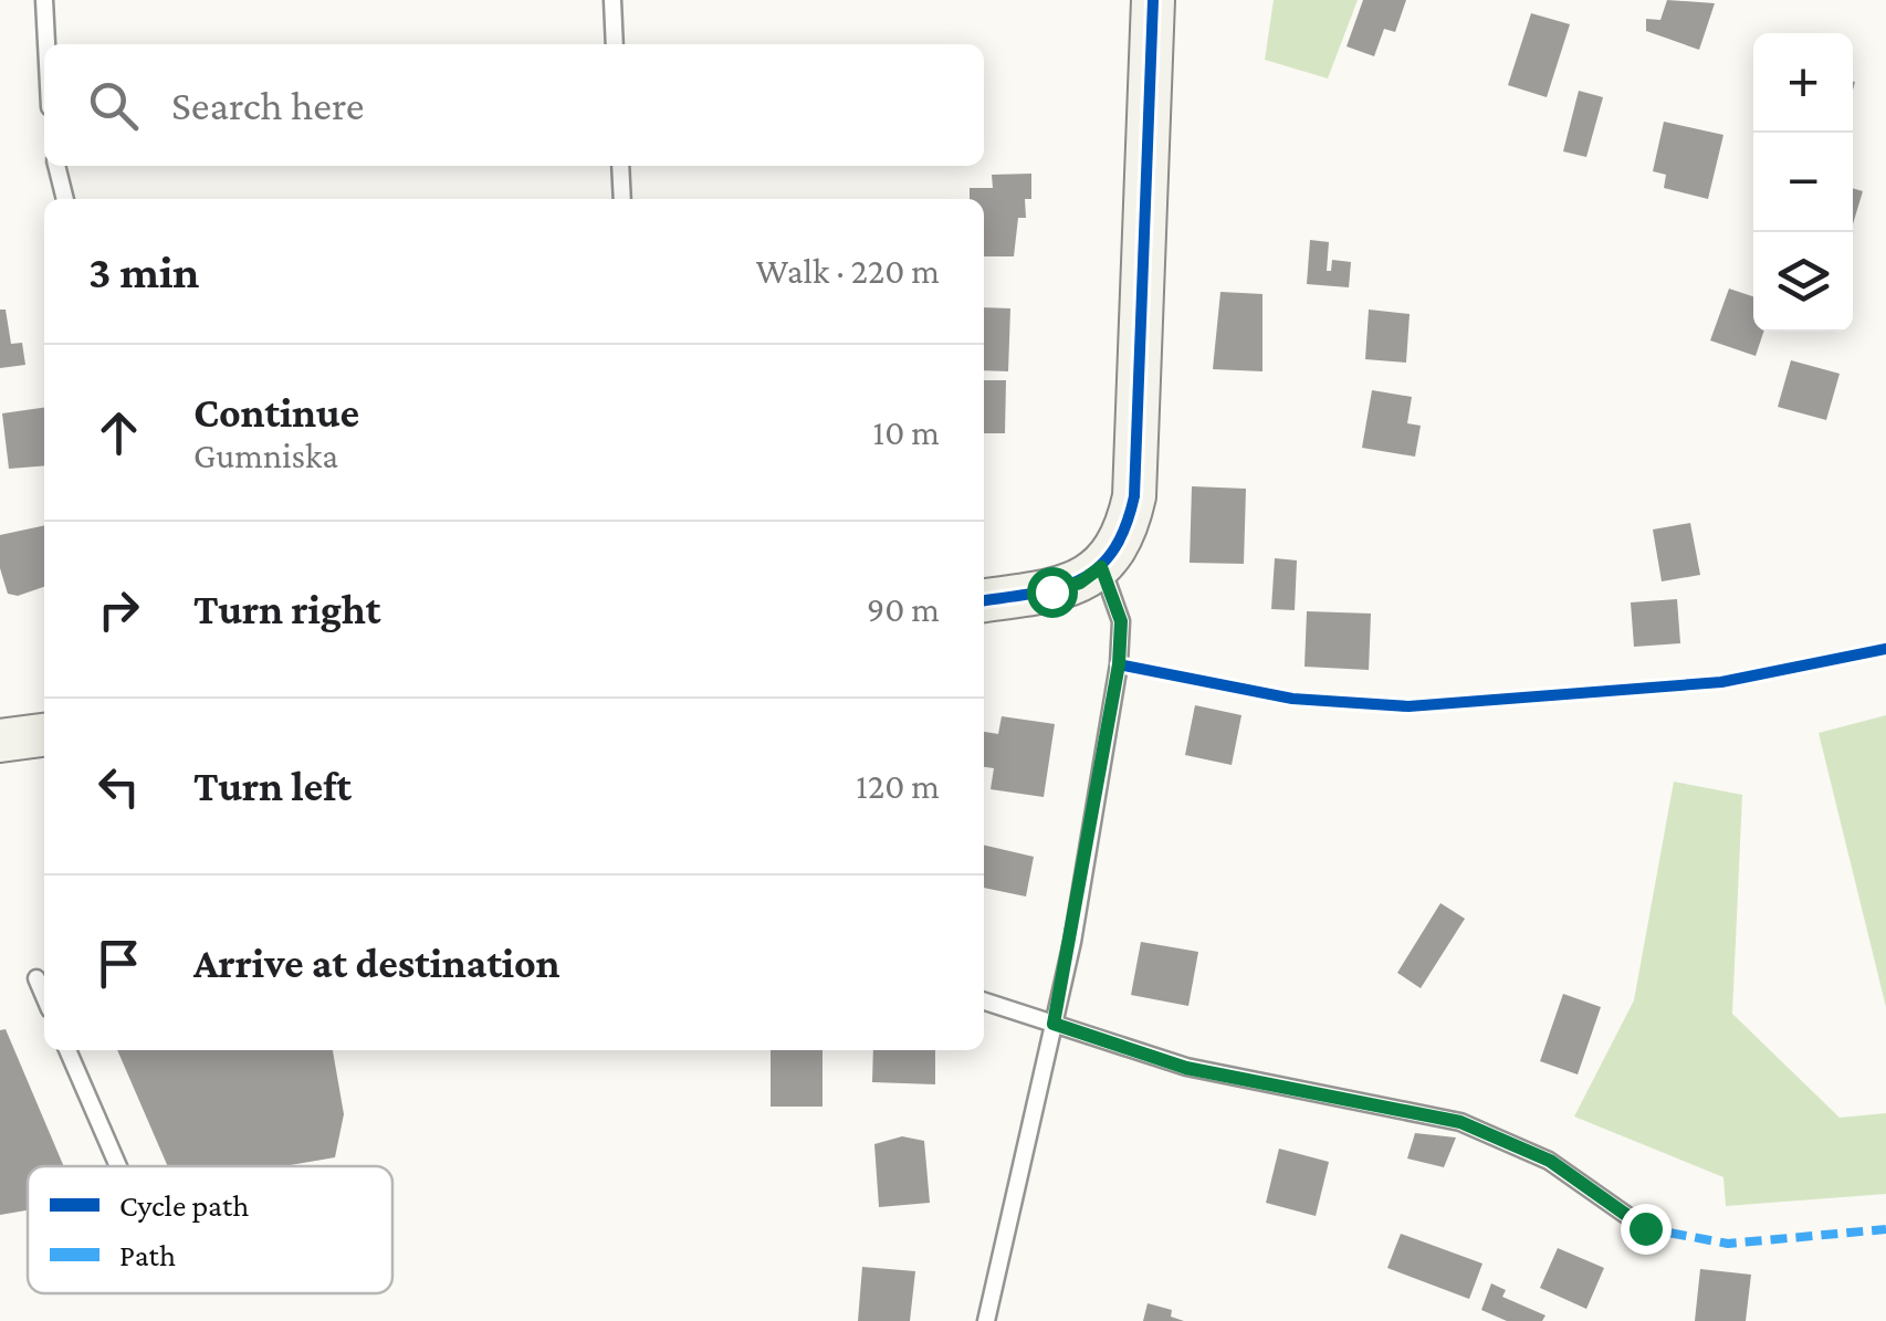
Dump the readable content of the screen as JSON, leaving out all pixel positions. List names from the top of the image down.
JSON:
{
  "legend": ["Cycle path", "Path"],
  "page": {
    "map_buttons": ["+", "−"],
    "search": "Search here",
    "heading": ["3 min", "Walk · 220 m"],
    "list": [
      ["Continue", "Gumniska", "10 m"],
      ["Turn right", "90 m"],
      ["Turn left", "120 m"],
      "Arrive at destination"
    ]
  }
}
